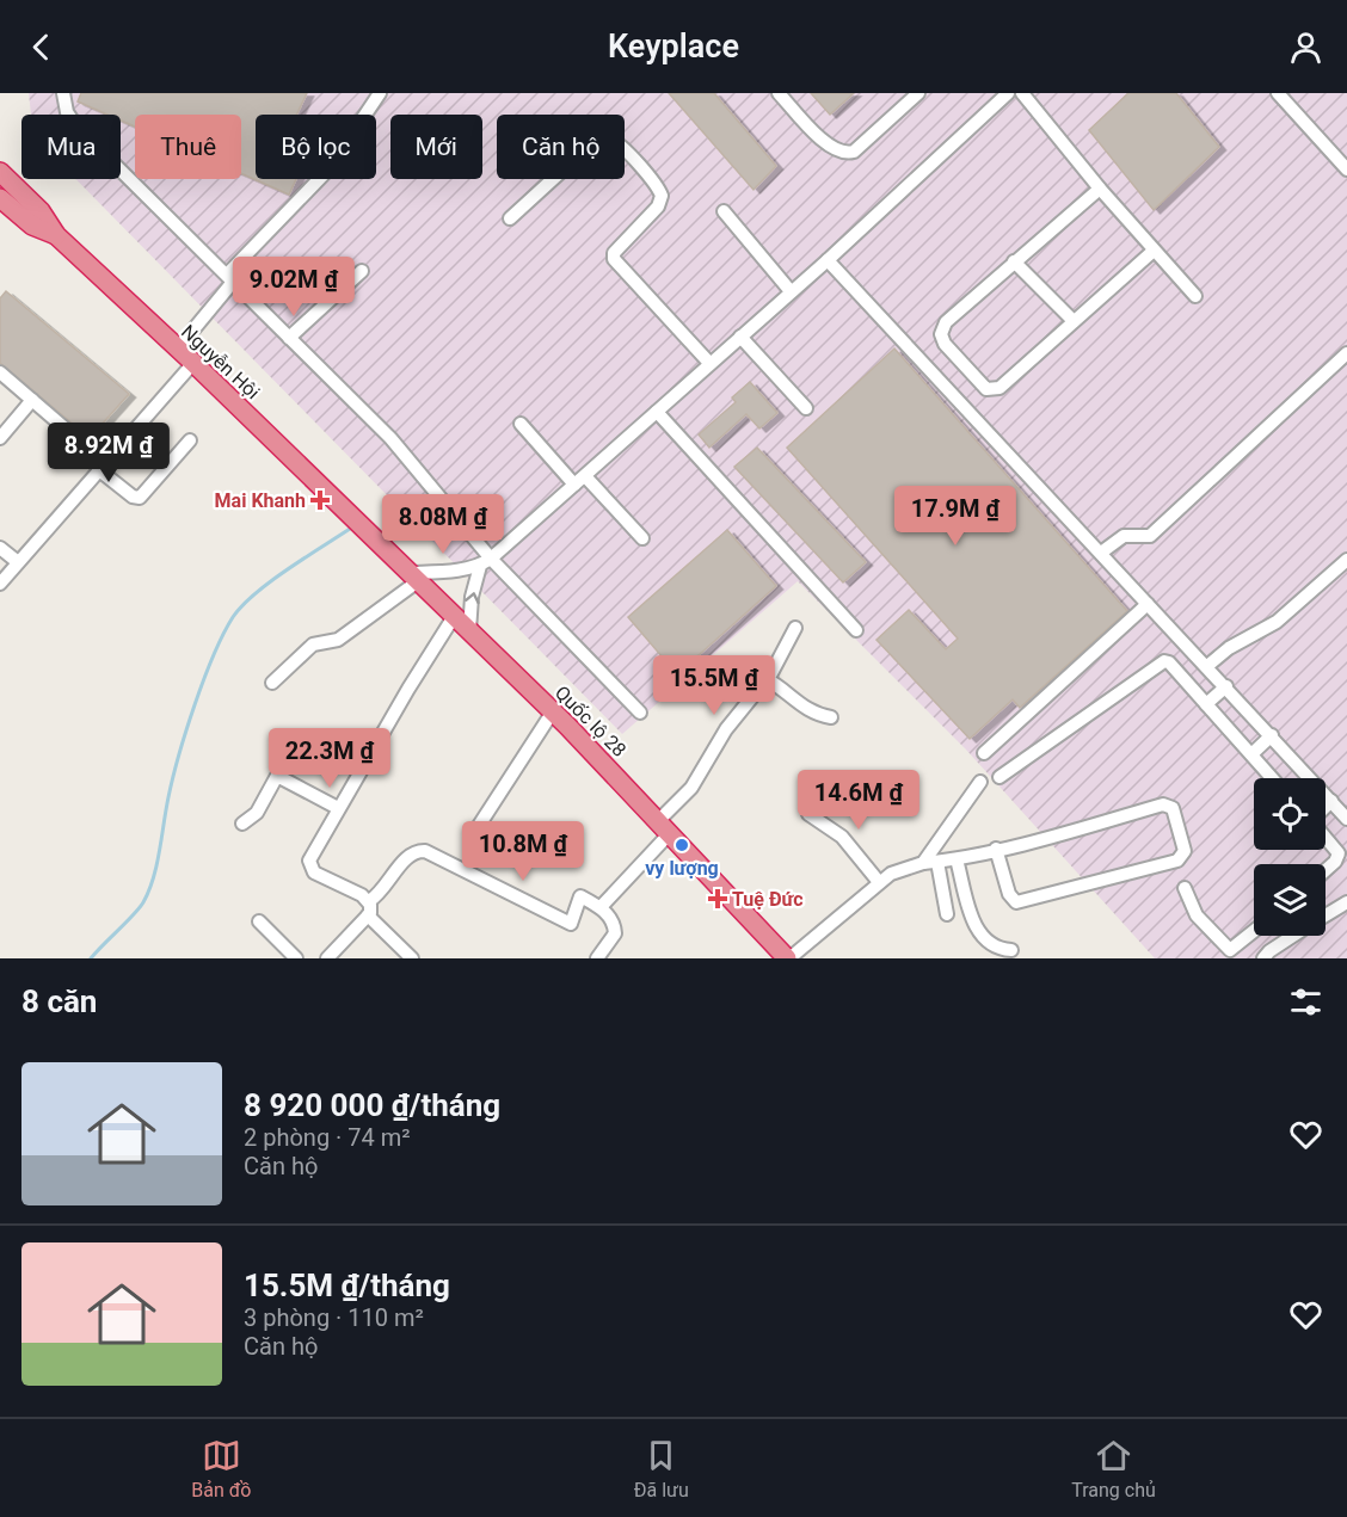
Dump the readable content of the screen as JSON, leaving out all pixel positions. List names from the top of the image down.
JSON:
{
  "streets": {
    "highway": ["Nguyễn Hội", "Quốc lộ 28"]
  },
  "crossings": [
    ["Nguyễn Hội", "Quốc lộ 28"]
  ],
  "places": {
    "health": ["Mai Khanh", "Tuệ Đức"],
    "other": ["vy lượng"]
  },
  "page": {
    "header": "Keyplace",
    "chip": [
      "Mua",
      "Thuê",
      "Bộ lọc",
      "Mới",
      "Căn hộ"
    ],
    "price": [
      "9.02M ₫",
      "8.92M ₫",
      "17.9M ₫",
      "8.08M ₫",
      "15.5M ₫",
      "22.3M ₫",
      "14.6M ₫",
      "10.8M ₫"
    ],
    "heading": "8 căn",
    "list": [
      {
        "name": "8 920 000 ₫/tháng",
        "note": "2 phòng · 74 m² · Căn hộ"
      },
      {
        "name": "15.5M ₫/tháng",
        "note": "3 phòng · 110 m² · Căn hộ"
      }
    ],
    "tabs": ["Bản đồ", "Đã lưu", "Trang chủ"]
  }
}
